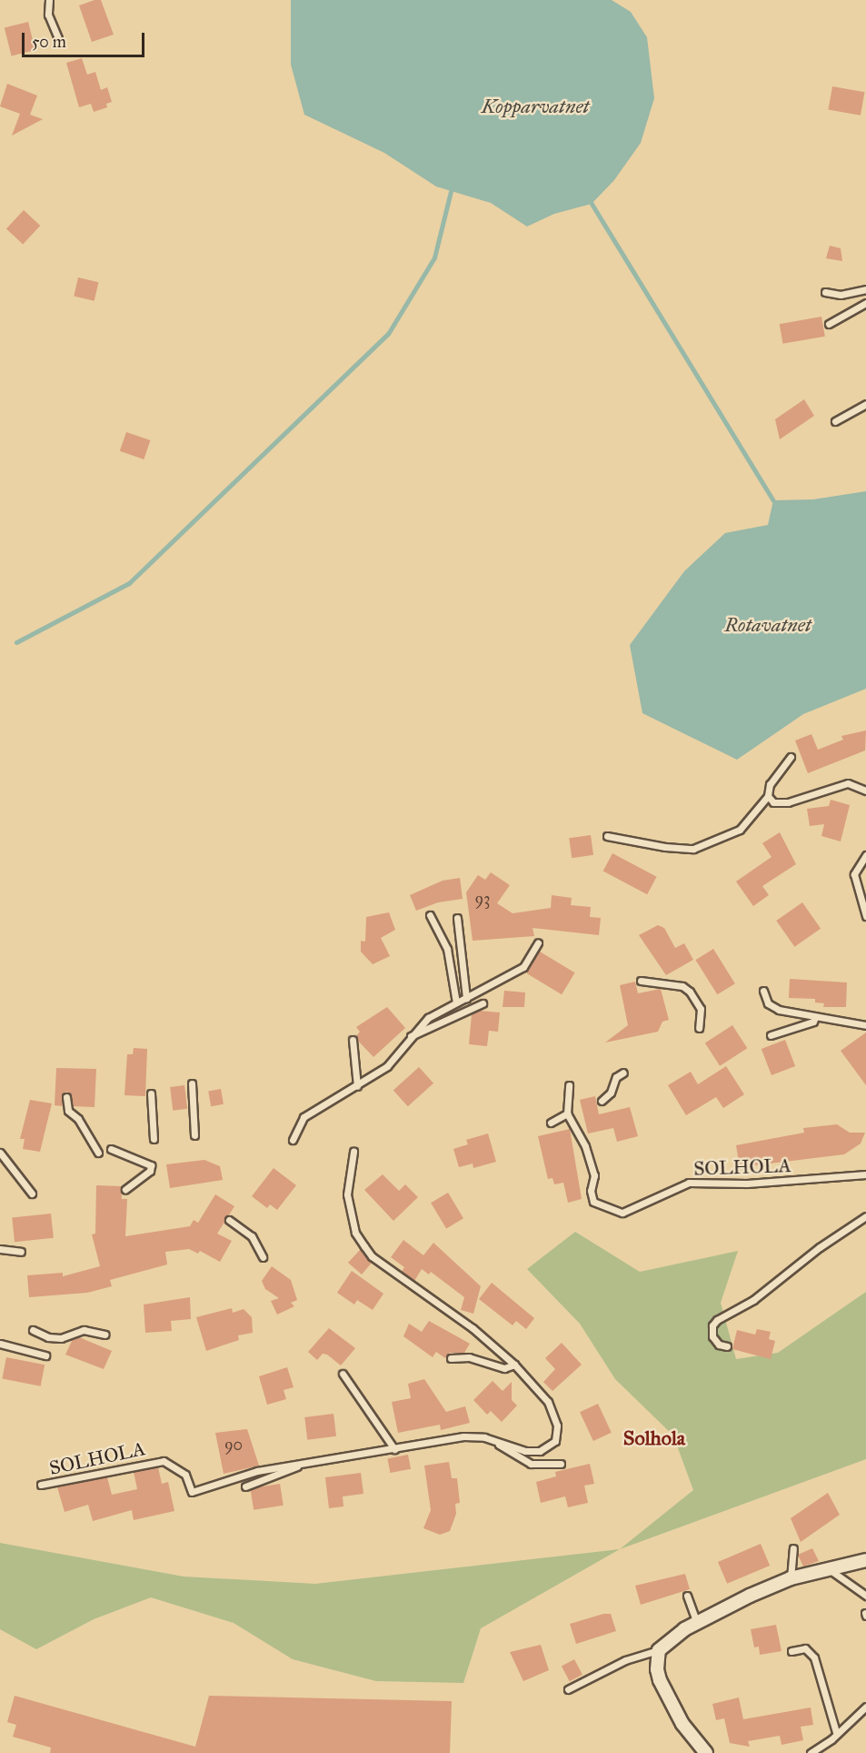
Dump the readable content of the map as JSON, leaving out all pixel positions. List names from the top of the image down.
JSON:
{
  "streets": {
    "lane": ["SOLHOLA"]
  },
  "districts": ["Solhola"],
  "water": ["Kopparvatnet", "Rotavatnet"],
  "house_numbers": ["93", "90"],
  "scale_bar": "50 m"
}
